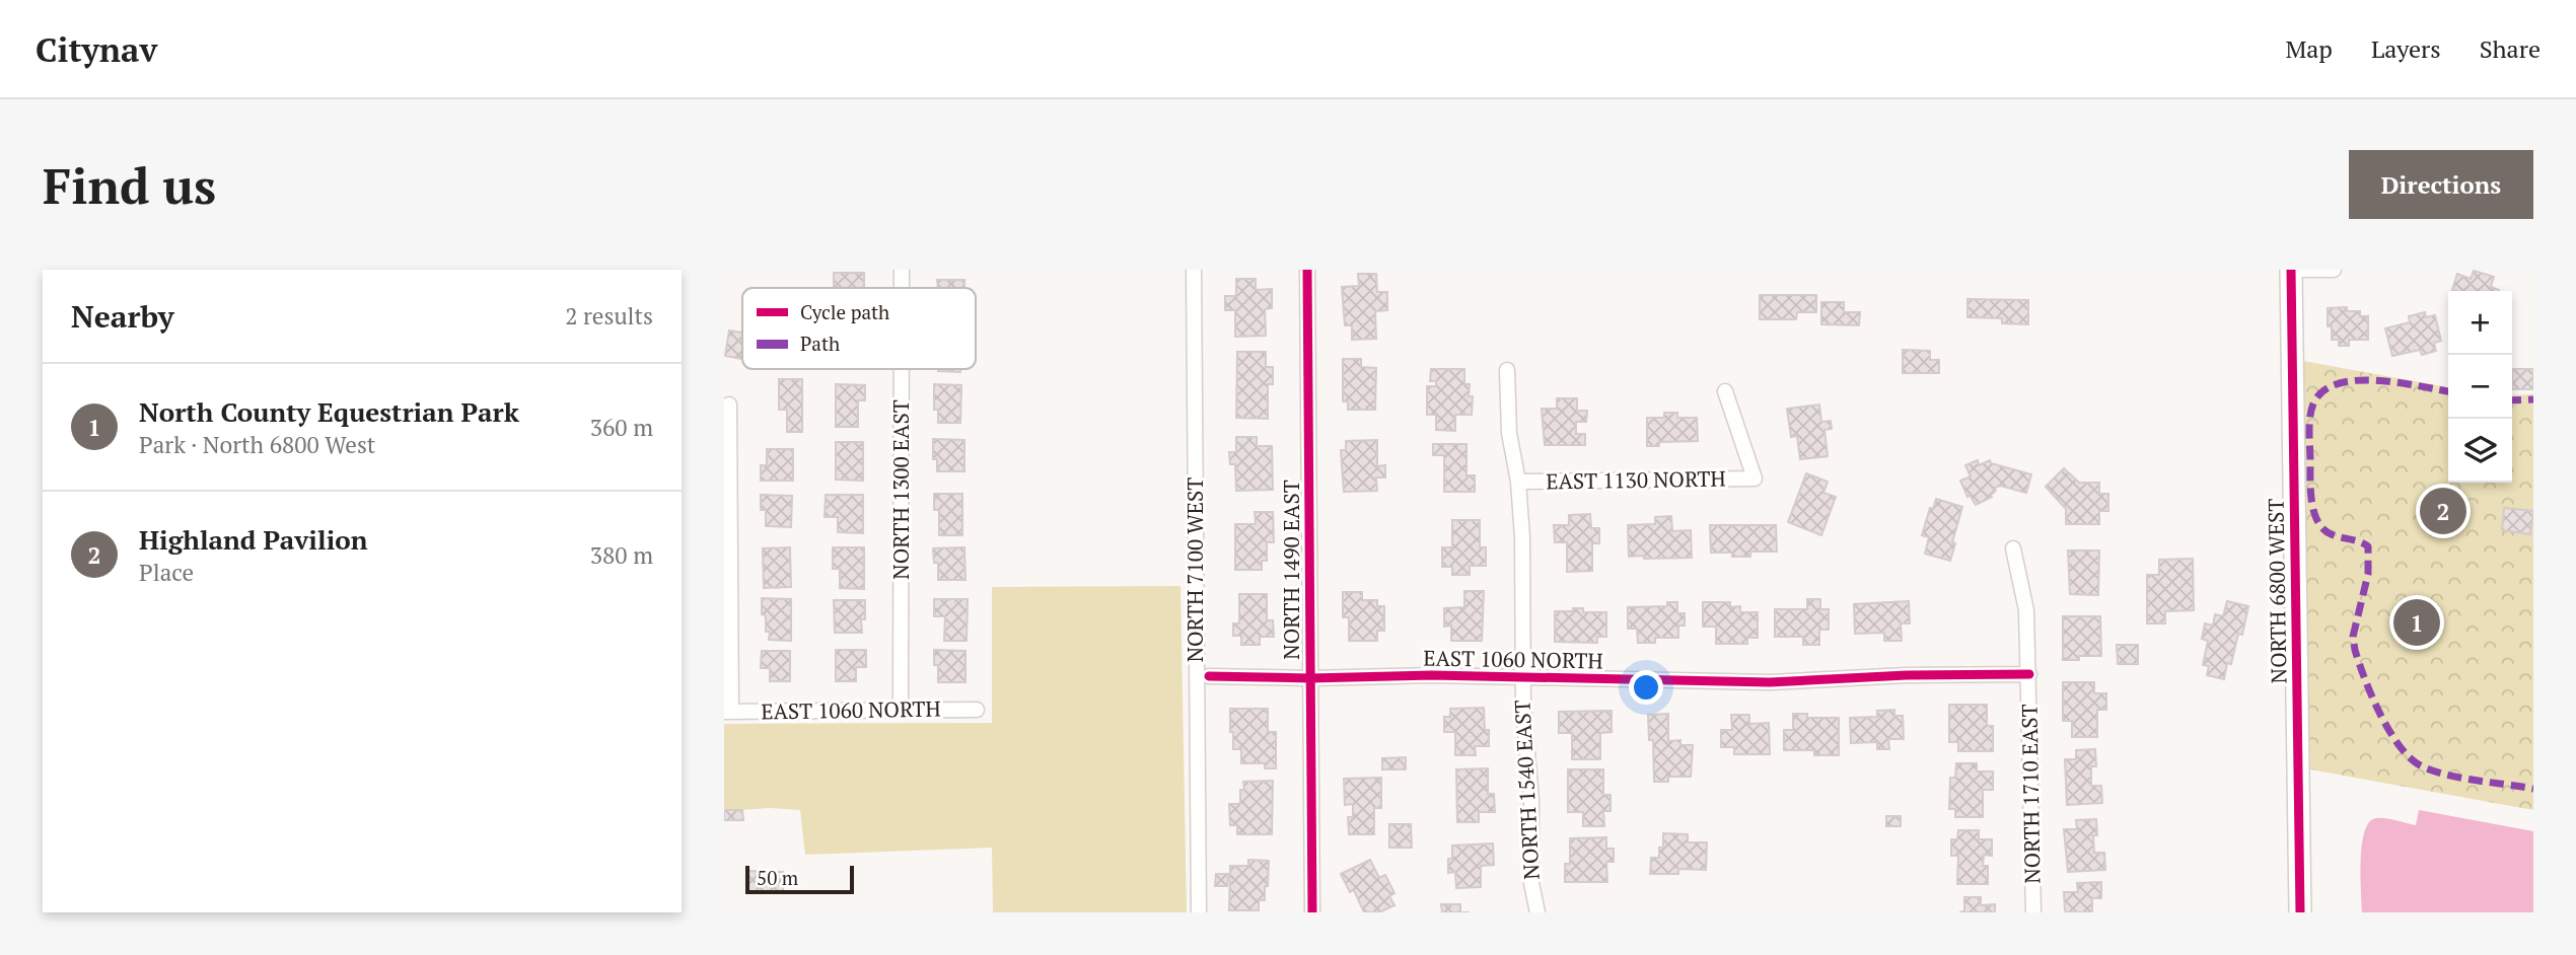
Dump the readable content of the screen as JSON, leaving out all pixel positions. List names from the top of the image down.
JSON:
{
  "streets": {
    "street": [
      "EAST 1130 NORTH",
      "NORTH 1300 EAST",
      "NORTH 7100 WEST",
      "NORTH 1490 EAST",
      "NORTH 6800 WEST",
      "EAST 1060 NORTH",
      "NORTH 1540 EAST",
      "NORTH 1710 EAST"
    ]
  },
  "crossings": [
    ["EAST 1130 NORTH", "NORTH 1540 EAST"],
    ["NORTH 1300 EAST", "EAST 1060 NORTH"],
    ["NORTH 1490 EAST", "EAST 1060 NORTH"],
    ["EAST 1060 NORTH", "NORTH 1540 EAST"],
    ["EAST 1060 NORTH", "NORTH 1710 EAST"]
  ],
  "legend": ["Cycle path", "Path"],
  "scale_bar": "50 m",
  "page": {
    "header": "Citynav",
    "nav": ["Map", "Layers", "Share"],
    "buttons": "Directions",
    "title": "Find us",
    "heading": ["Nearby", "2 results"],
    "map_buttons": ["+", "−"],
    "list": [
      {
        "mark": "1",
        "name": "North County Equestrian Park",
        "note": "Park · North 6800 West",
        "value": "360 m"
      },
      {
        "mark": "2",
        "name": "Highland Pavilion",
        "note": "Place",
        "value": "380 m"
      }
    ],
    "pins": ["2", "1"],
    "scale": "50 m"
  }
}
